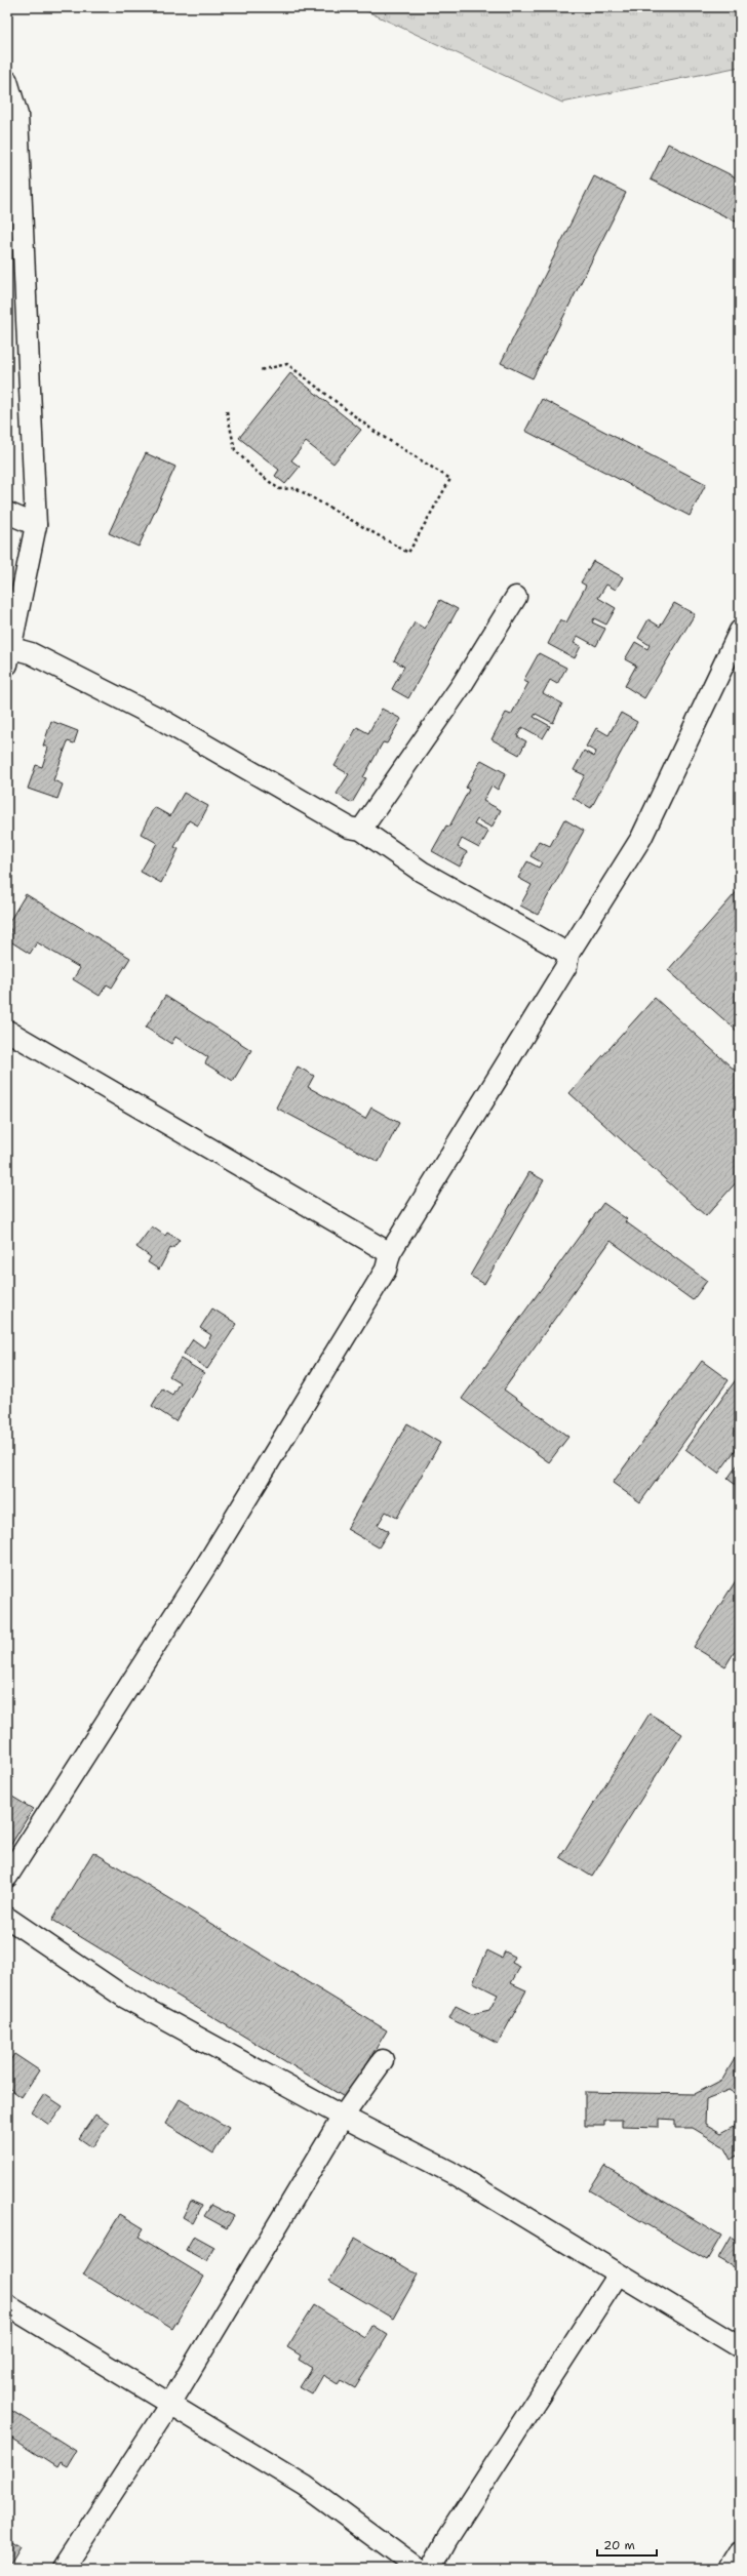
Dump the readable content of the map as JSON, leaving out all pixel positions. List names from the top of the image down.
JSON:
{
  "scale_bar": "20 m"
}
